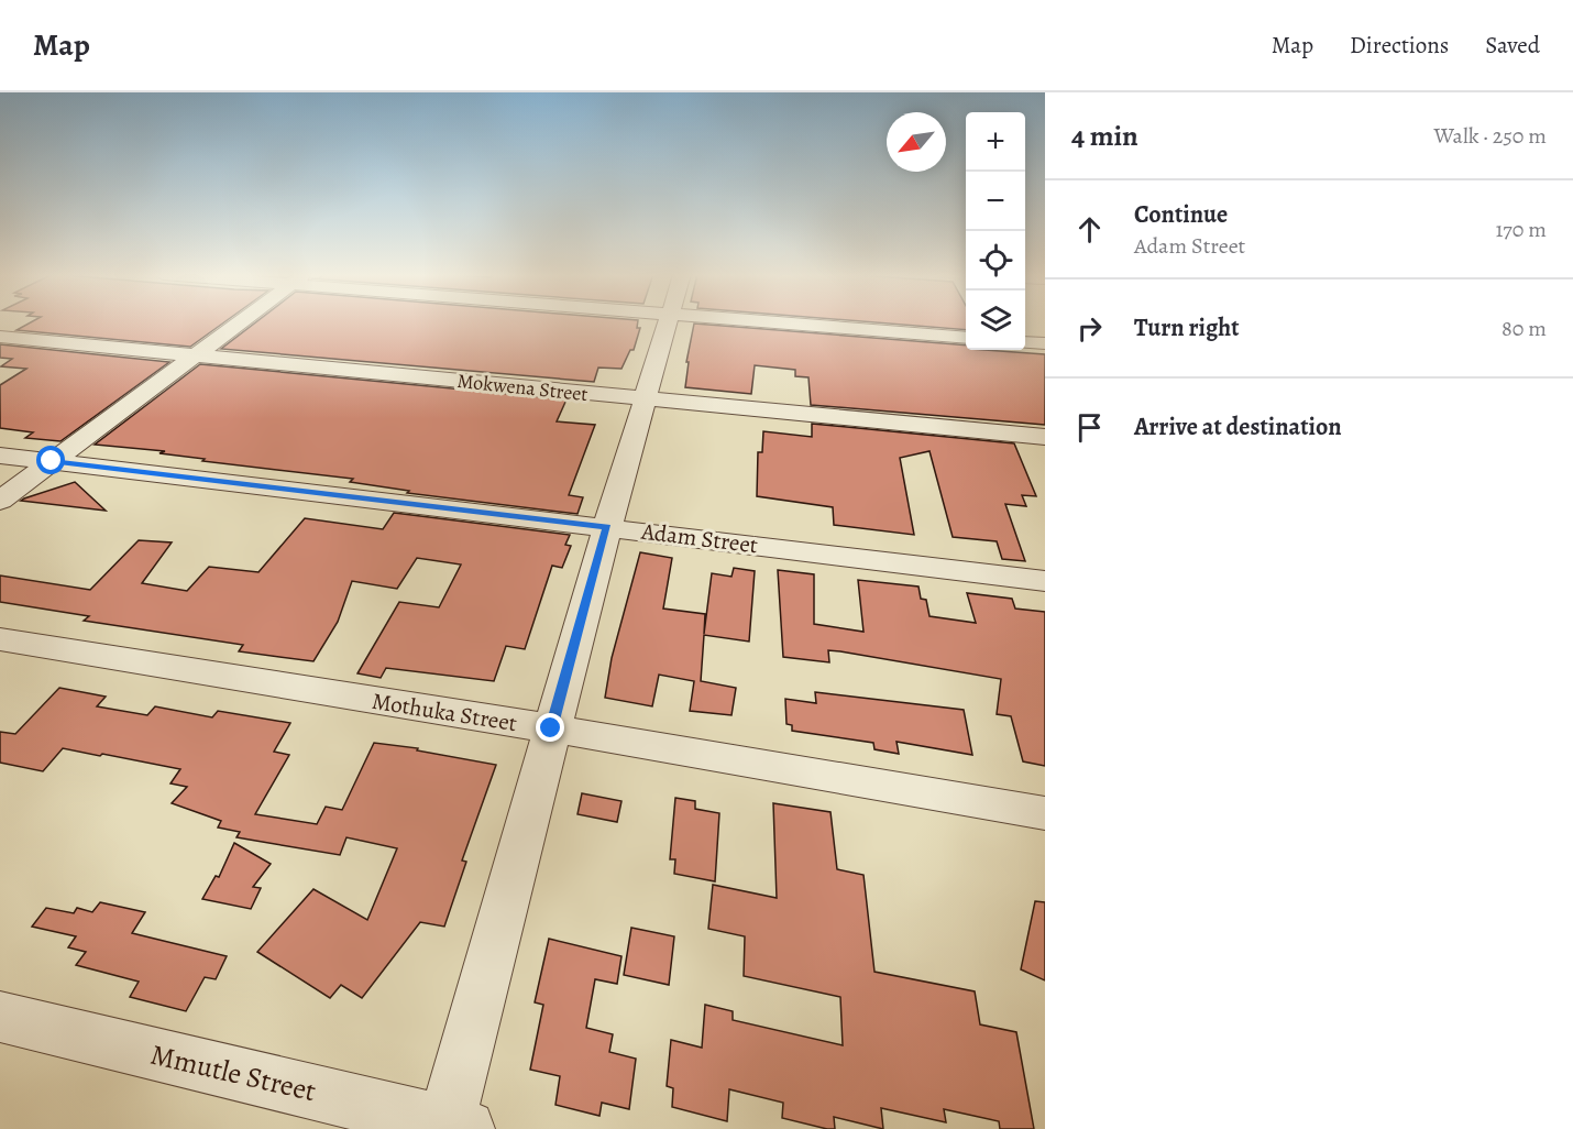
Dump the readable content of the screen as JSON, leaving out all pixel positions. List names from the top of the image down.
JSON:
{
  "streets": {
    "street": [
      "Mokwena Street",
      "Adam Street",
      "Mothuka Street",
      "Mmutle Street"
    ]
  },
  "north": "bottom left",
  "page": {
    "header": "Map",
    "nav": ["Map", "Directions", "Saved"],
    "heading": ["4 min", "Walk · 250 m"],
    "map_buttons": ["+", "−"],
    "list": [
      ["Continue", "Adam Street", "170 m"],
      ["Turn right", "80 m"],
      "Arrive at destination"
    ]
  }
}
